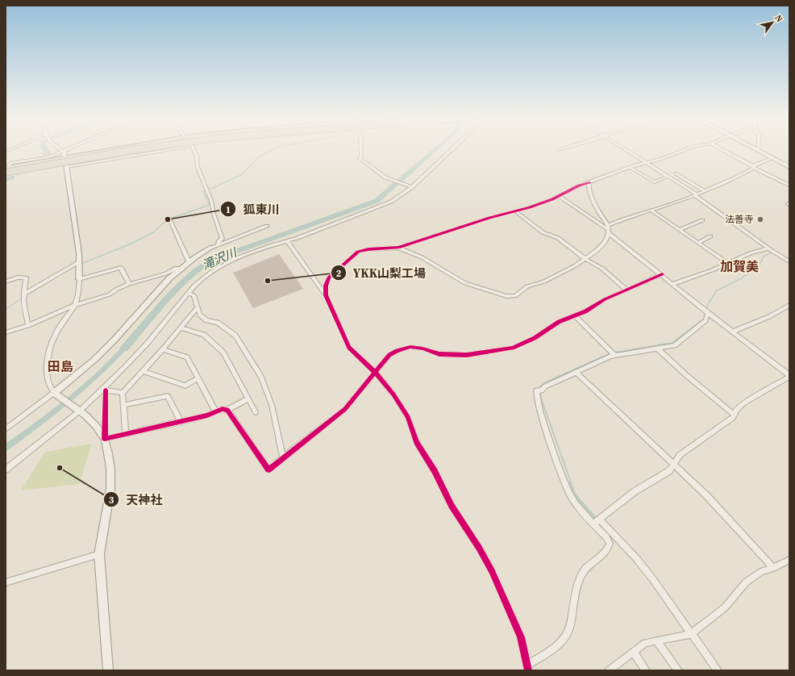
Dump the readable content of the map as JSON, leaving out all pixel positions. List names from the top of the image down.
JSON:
{
  "districts": ["加賀美", "田島"],
  "water": ["滝沢川"],
  "places": [
    "狐東川",
    "法善寺",
    "YKK山梨工場",
    "天神社"
  ],
  "north": "top right"
}
